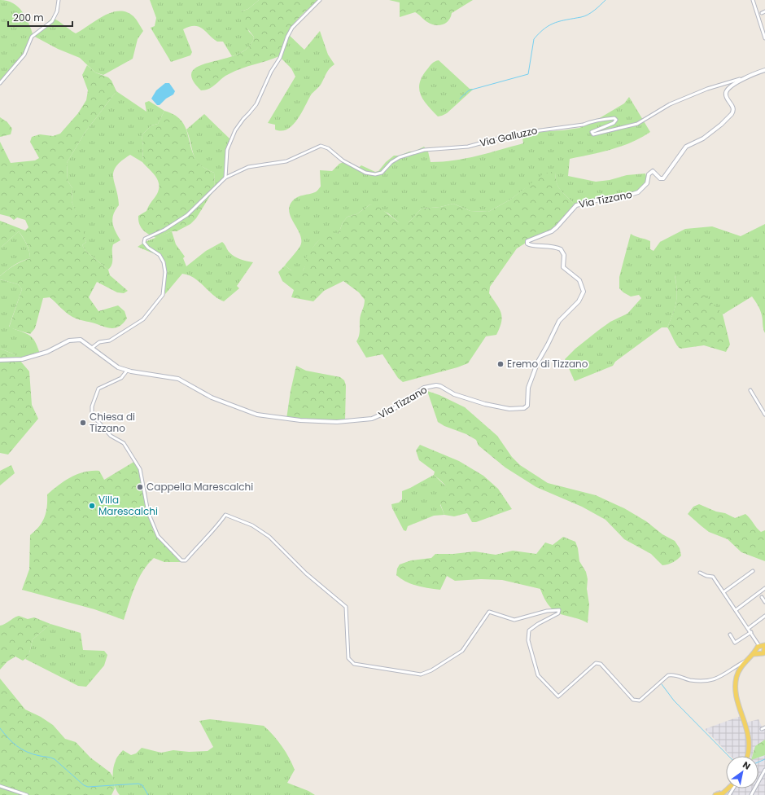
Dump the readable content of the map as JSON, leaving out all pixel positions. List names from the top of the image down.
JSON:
{
  "streets": {
    "street": ["Via Galluzzo", "Via Tizzano"]
  },
  "crossings": [
    ["Via Galluzzo", "Via Tizzano"]
  ],
  "places": [
    "Eremo di Tizzano",
    "Chiesa di Tizzano",
    "Cappella Marescalchi",
    "Villa Marescalchi"
  ],
  "scale_bar": "200 m",
  "north": "top right"
}
